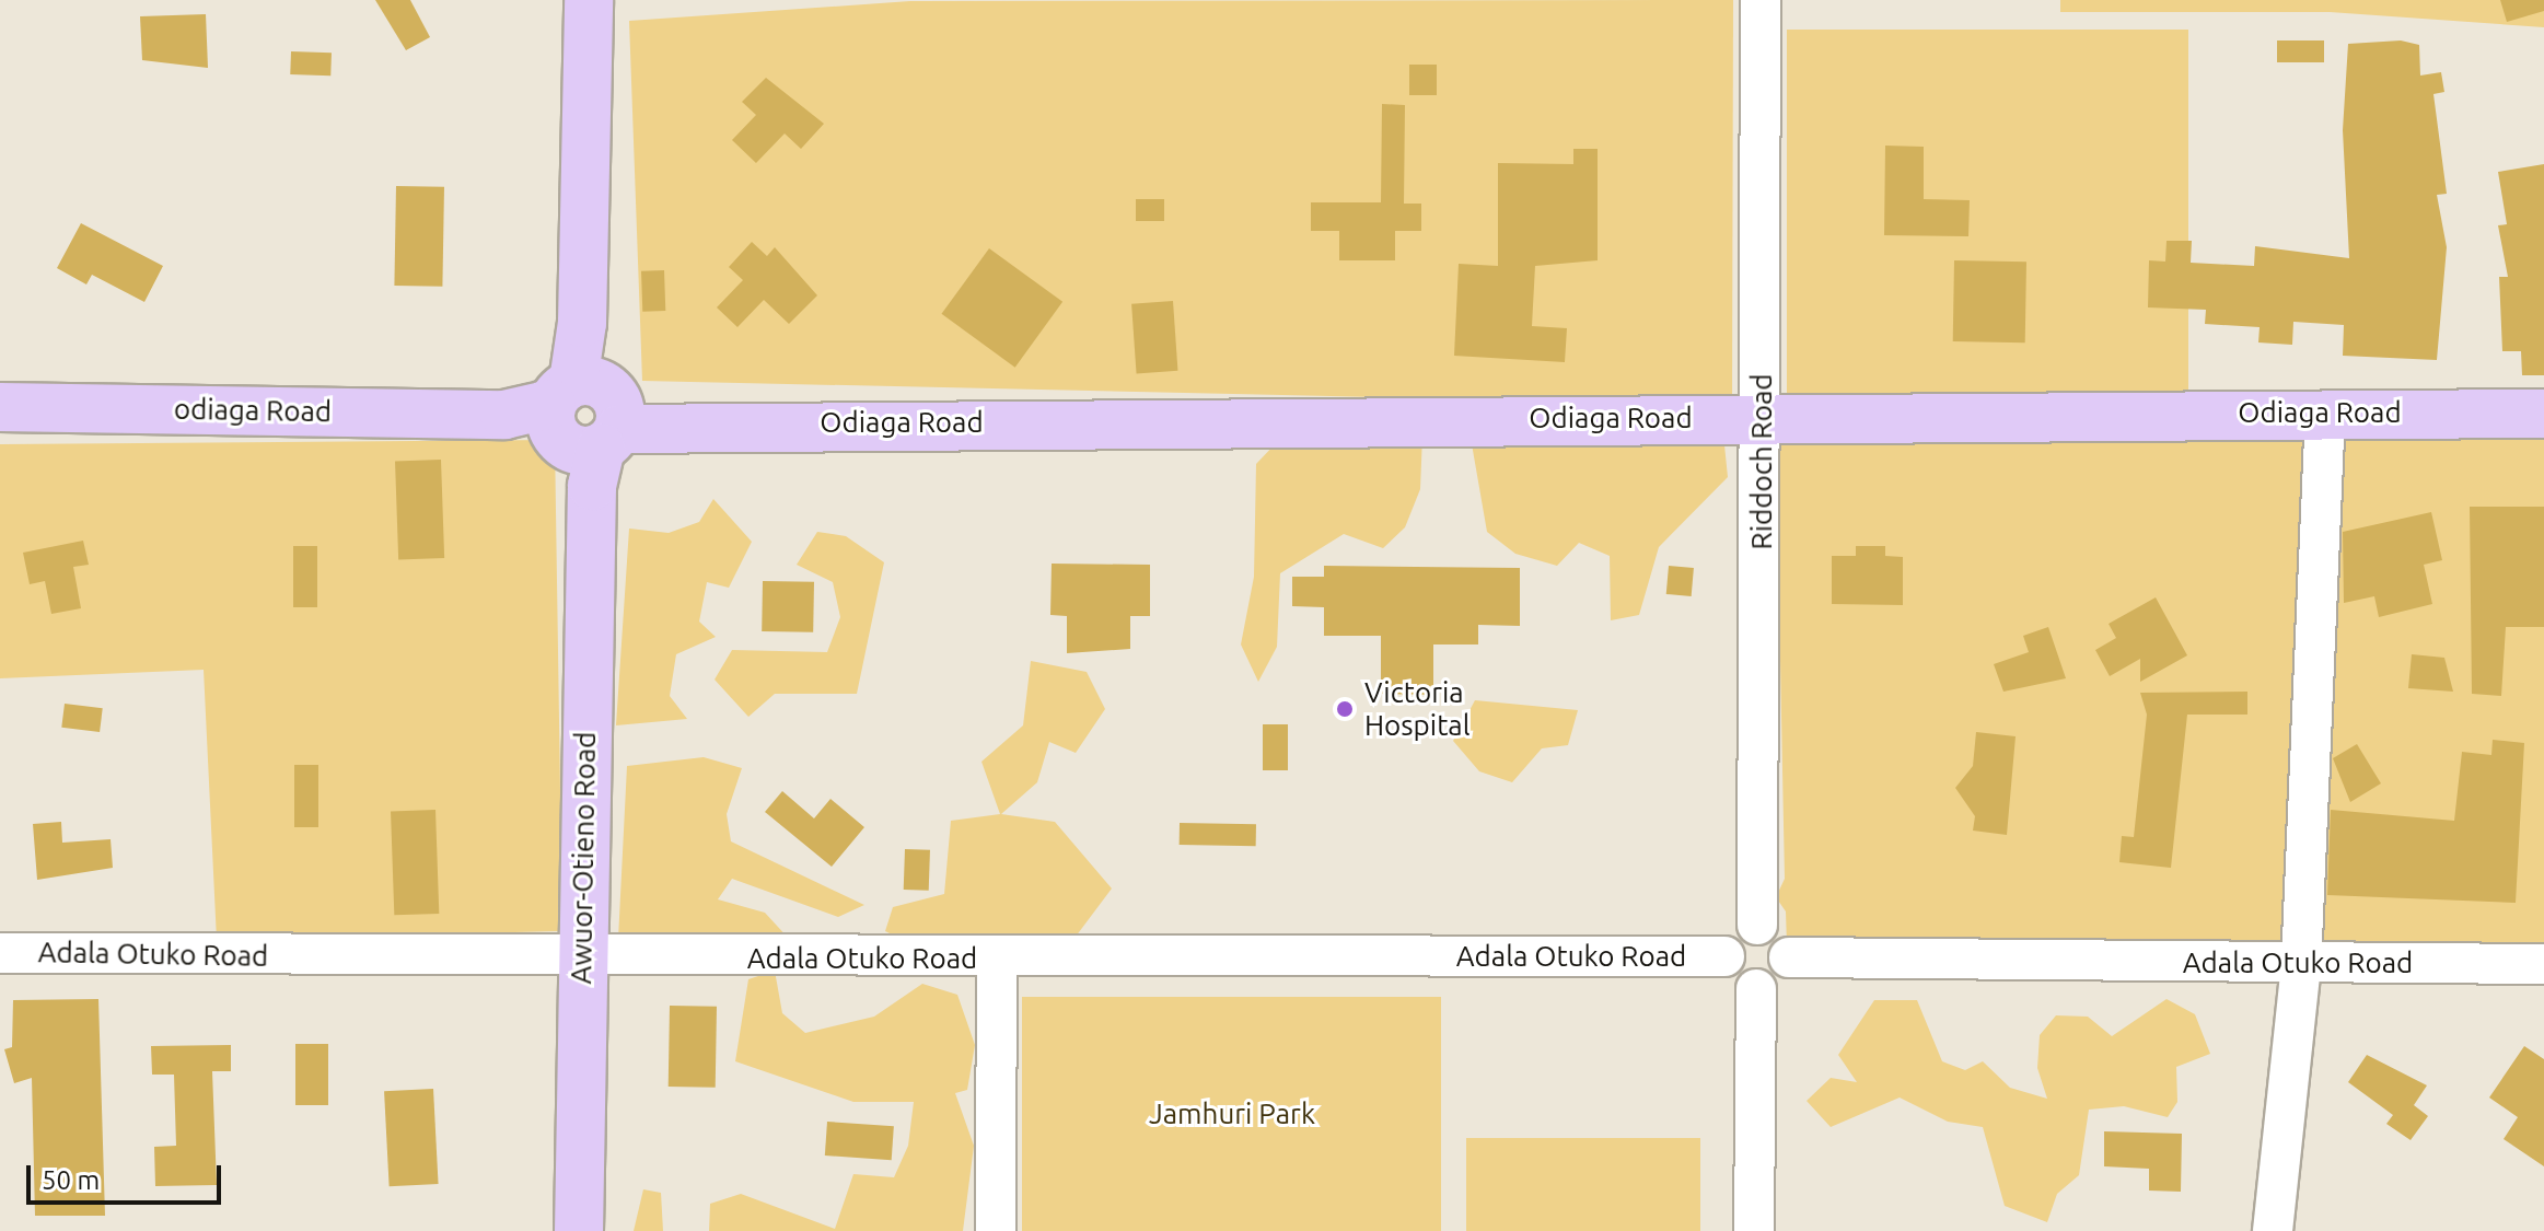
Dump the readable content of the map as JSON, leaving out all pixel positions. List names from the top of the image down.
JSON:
{
  "streets": {
    "main road": ["odiaga Road", "Odiaga Road", "Awuor-Otieno Road"],
    "street": ["Riddoch Road", "Adala Otuko Road"]
  },
  "crossings": [
    ["odiaga Road", "Odiaga Road"],
    ["odiaga Road", "Awuor-Otieno Road"],
    ["Odiaga Road", "Riddoch Road"],
    ["Odiaga Road", "Awuor-Otieno Road"],
    ["Riddoch Road", "Adala Otuko Road"],
    ["Awuor-Otieno Road", "Adala Otuko Road"]
  ],
  "parks": ["Jamhuri Park"],
  "places": ["Victoria Hospital"],
  "scale_bar": "50 m"
}
